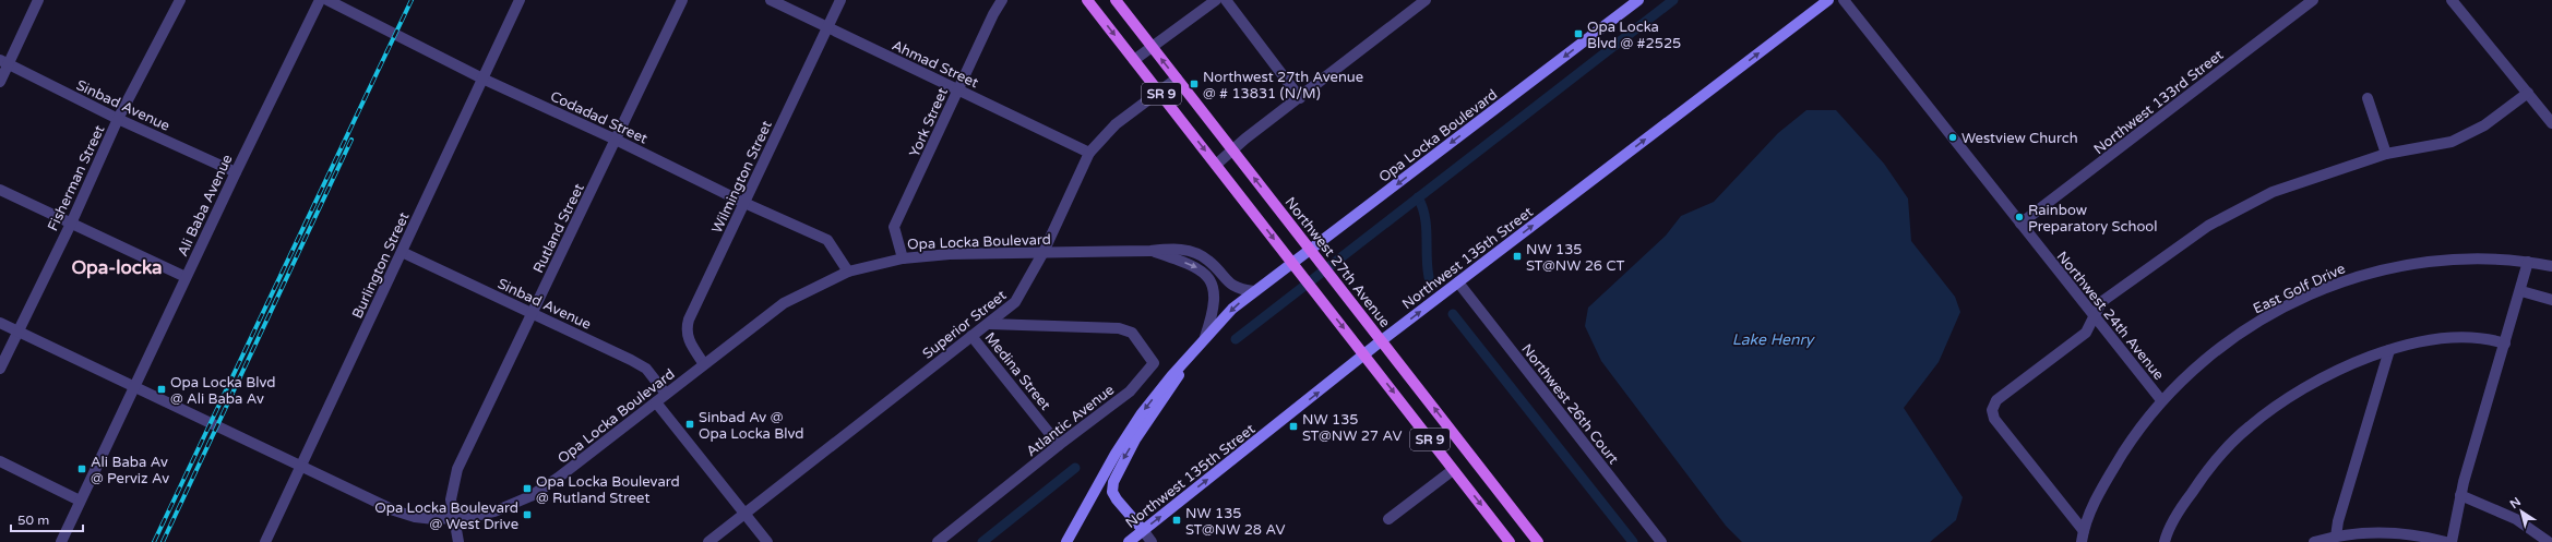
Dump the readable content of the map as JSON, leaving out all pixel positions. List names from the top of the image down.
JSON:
{
  "streets": {
    "main road": [
      "SR 9",
      "Opa Locka Boulevard",
      "Northwest 135th Street",
      "Northwest 27th Avenue"
    ],
    "street": [
      "Ahmad Street",
      "Northwest 133rd Street",
      "Sinbad Avenue",
      "Codadad Street",
      "York Street",
      "Wilmington Street",
      "Fisherman Street",
      "Ali Baba Avenue",
      "Rutland Street",
      "Burlington Street",
      "East Golf Drive",
      "Northwest 24th Avenue",
      "Superior Street",
      "Medina Street",
      "Northwest 26th Court",
      "Atlantic Avenue"
    ]
  },
  "crossings": [
    ["Ahmad Street", "York Street"],
    ["Ahmad Street", "Wilmington Street"],
    ["Ahmad Street", "Superior Street"],
    ["SR 9", "Opa Locka Boulevard"],
    ["SR 9", "Northwest 135th Street"],
    ["SR 9", "Superior Street"],
    ["Northwest 133rd Street", "Northwest 24th Avenue"],
    ["Sinbad Avenue", "Opa Locka Boulevard"],
    ["Sinbad Avenue", "Fisherman Street"],
    ["Sinbad Avenue", "Ali Baba Avenue"],
    ["Sinbad Avenue", "Rutland Street"],
    ["Sinbad Avenue", "Burlington Street"],
    ["Codadad Street", "Opa Locka Boulevard"],
    ["Codadad Street", "Wilmington Street"],
    ["Codadad Street", "Rutland Street"],
    ["Codadad Street", "Burlington Street"],
    ["York Street", "Opa Locka Boulevard"],
    ["Opa Locka Boulevard", "Wilmington Street"],
    ["Opa Locka Boulevard", "Fisherman Street"],
    ["Opa Locka Boulevard", "Ali Baba Avenue"],
    ["Opa Locka Boulevard", "Rutland Street"],
    ["Opa Locka Boulevard", "Northwest 27th Avenue"],
    ["Opa Locka Boulevard", "Burlington Street"],
    ["Opa Locka Boulevard", "Superior Street"],
    ["Northwest 135th Street", "Northwest 27th Avenue"],
    ["Northwest 135th Street", "Northwest 26th Court"],
    ["Northwest 27th Avenue", "Superior Street"],
    ["East Golf Drive", "Northwest 24th Avenue"],
    ["Superior Street", "Medina Street"],
    ["Superior Street", "Atlantic Avenue"],
    ["Medina Street", "Atlantic Avenue"]
  ],
  "one_way": ["Northwest 135th Street"],
  "districts": ["Opa-locka"],
  "water": ["Lake Henry"],
  "places": {
    "transit": [
      "Opa Locka Blvd @ #2525",
      "Northwest 27th Avenue @ # 13831 (N/M)",
      "NW 135 ST@NW 26 CT",
      "Opa Locka Blvd @ Ali Baba Av",
      "Sinbad Av @ Opa Locka Blvd",
      "NW 135 ST@NW 27 AV",
      "Ali Baba Av @ Perviz Av",
      "Opa Locka Boulevard @ Rutland Street",
      "Opa Locka Boulevard @ West Drive",
      "NW 135 ST@NW 28 AV"
    ],
    "other": ["Westview Church", "Rainbow Preparatory School"]
  },
  "scale_bar": "50 m",
  "north": "top left"
}
